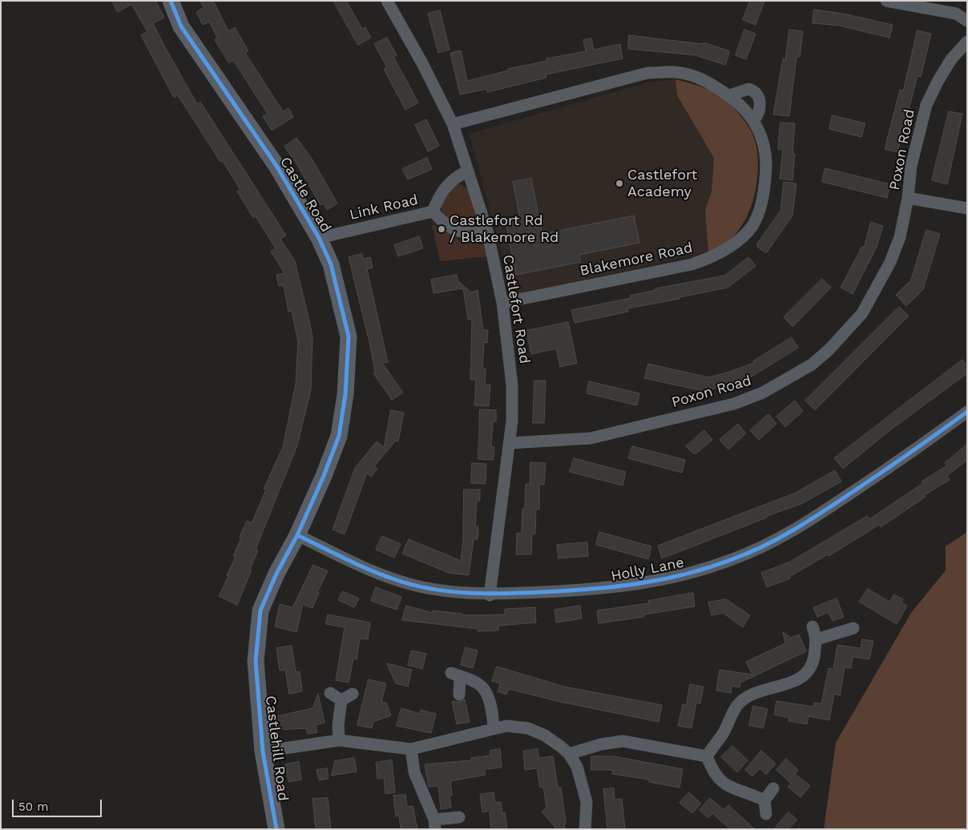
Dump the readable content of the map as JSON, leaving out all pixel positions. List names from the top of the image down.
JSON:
{
  "streets": {
    "street": [
      "Poxon Road",
      "Castle Road",
      "Link Road",
      "Blakemore Road",
      "Castlefort Road",
      "Holly Lane",
      "Castlehill Road"
    ]
  },
  "crossings": [
    ["Poxon Road", "Castlefort Road"],
    ["Castle Road", "Link Road"],
    ["Castle Road", "Holly Lane"],
    ["Castle Road", "Castlehill Road"],
    ["Link Road", "Castlefort Road"],
    ["Blakemore Road", "Castlefort Road"],
    ["Castlefort Road", "Holly Lane"],
    ["Holly Lane", "Castlehill Road"]
  ],
  "places": ["Castlefort Academy", "Castlefort Rd / Blakemore Rd"],
  "scale_bar": "50 m"
}
